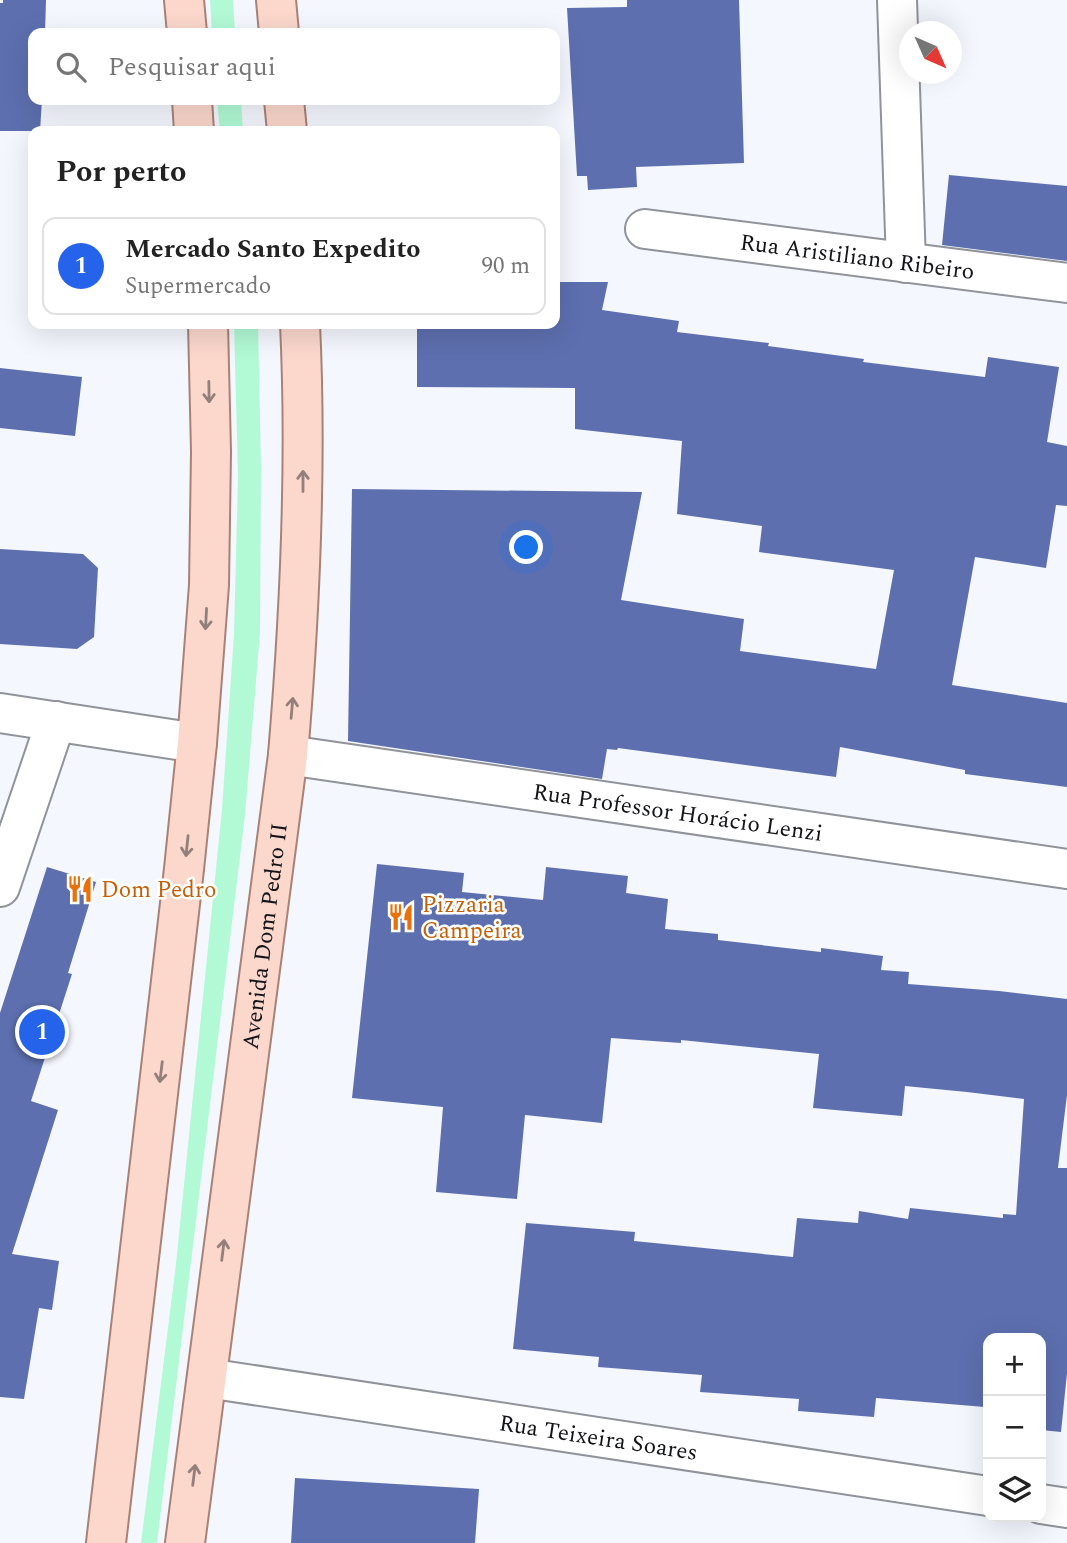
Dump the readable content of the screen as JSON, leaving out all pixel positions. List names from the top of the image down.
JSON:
{
  "streets": {
    "main road": ["Avenida Dom Pedro II"],
    "street": ["Rua Aristiliano Ribeiro", "Rua Professor Horácio Lenzi", "Rua Teixeira Soares"]
  },
  "crossings": [
    ["Rua Professor Horácio Lenzi", "Avenida Dom Pedro II"],
    ["Avenida Dom Pedro II", "Rua Teixeira Soares"]
  ],
  "places": {
    "restaurant": ["Dom Pedro", "Pizzaria Campeira"]
  },
  "north": "bottom right",
  "page": {
    "search": "Pesquisar aqui",
    "heading": "Por perto",
    "list": [
      {
        "mark": "1",
        "name": "Mercado Santo Expedito",
        "note": "Supermercado",
        "value": "90 m"
      }
    ],
    "pins": "1",
    "map_buttons": ["+", "−"]
  }
}
